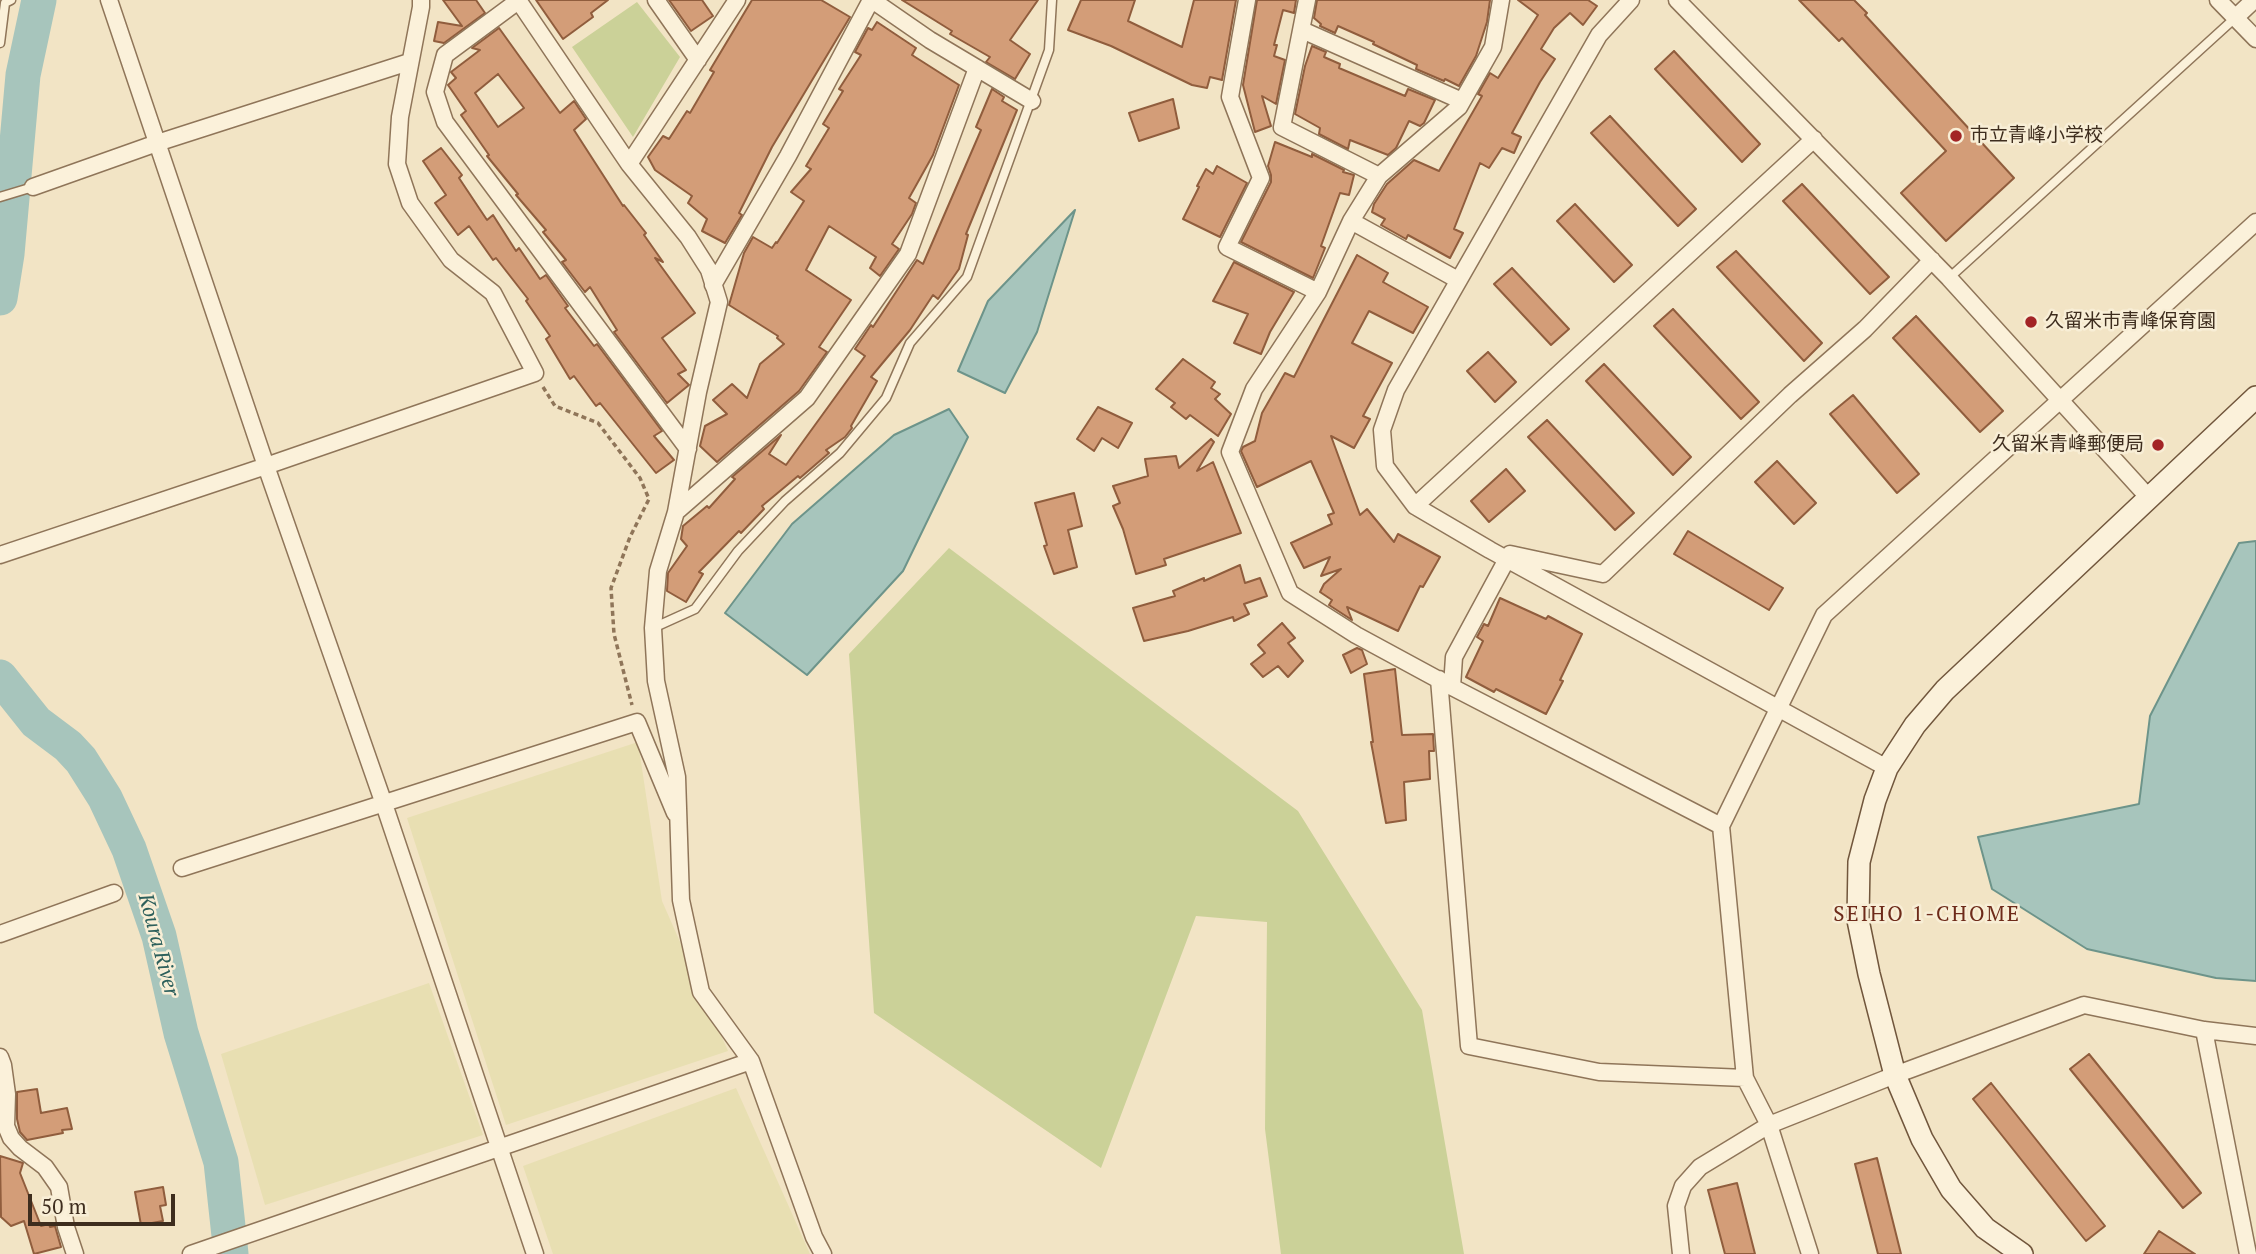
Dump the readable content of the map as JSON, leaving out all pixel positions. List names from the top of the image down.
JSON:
{
  "districts": ["SEIHO 1-CHOME"],
  "water": ["Koura River"],
  "places": ["市立青峰小学校", "久留米市青峰保育園", "久留米青峰郵便局"],
  "scale_bar": "50 m"
}
